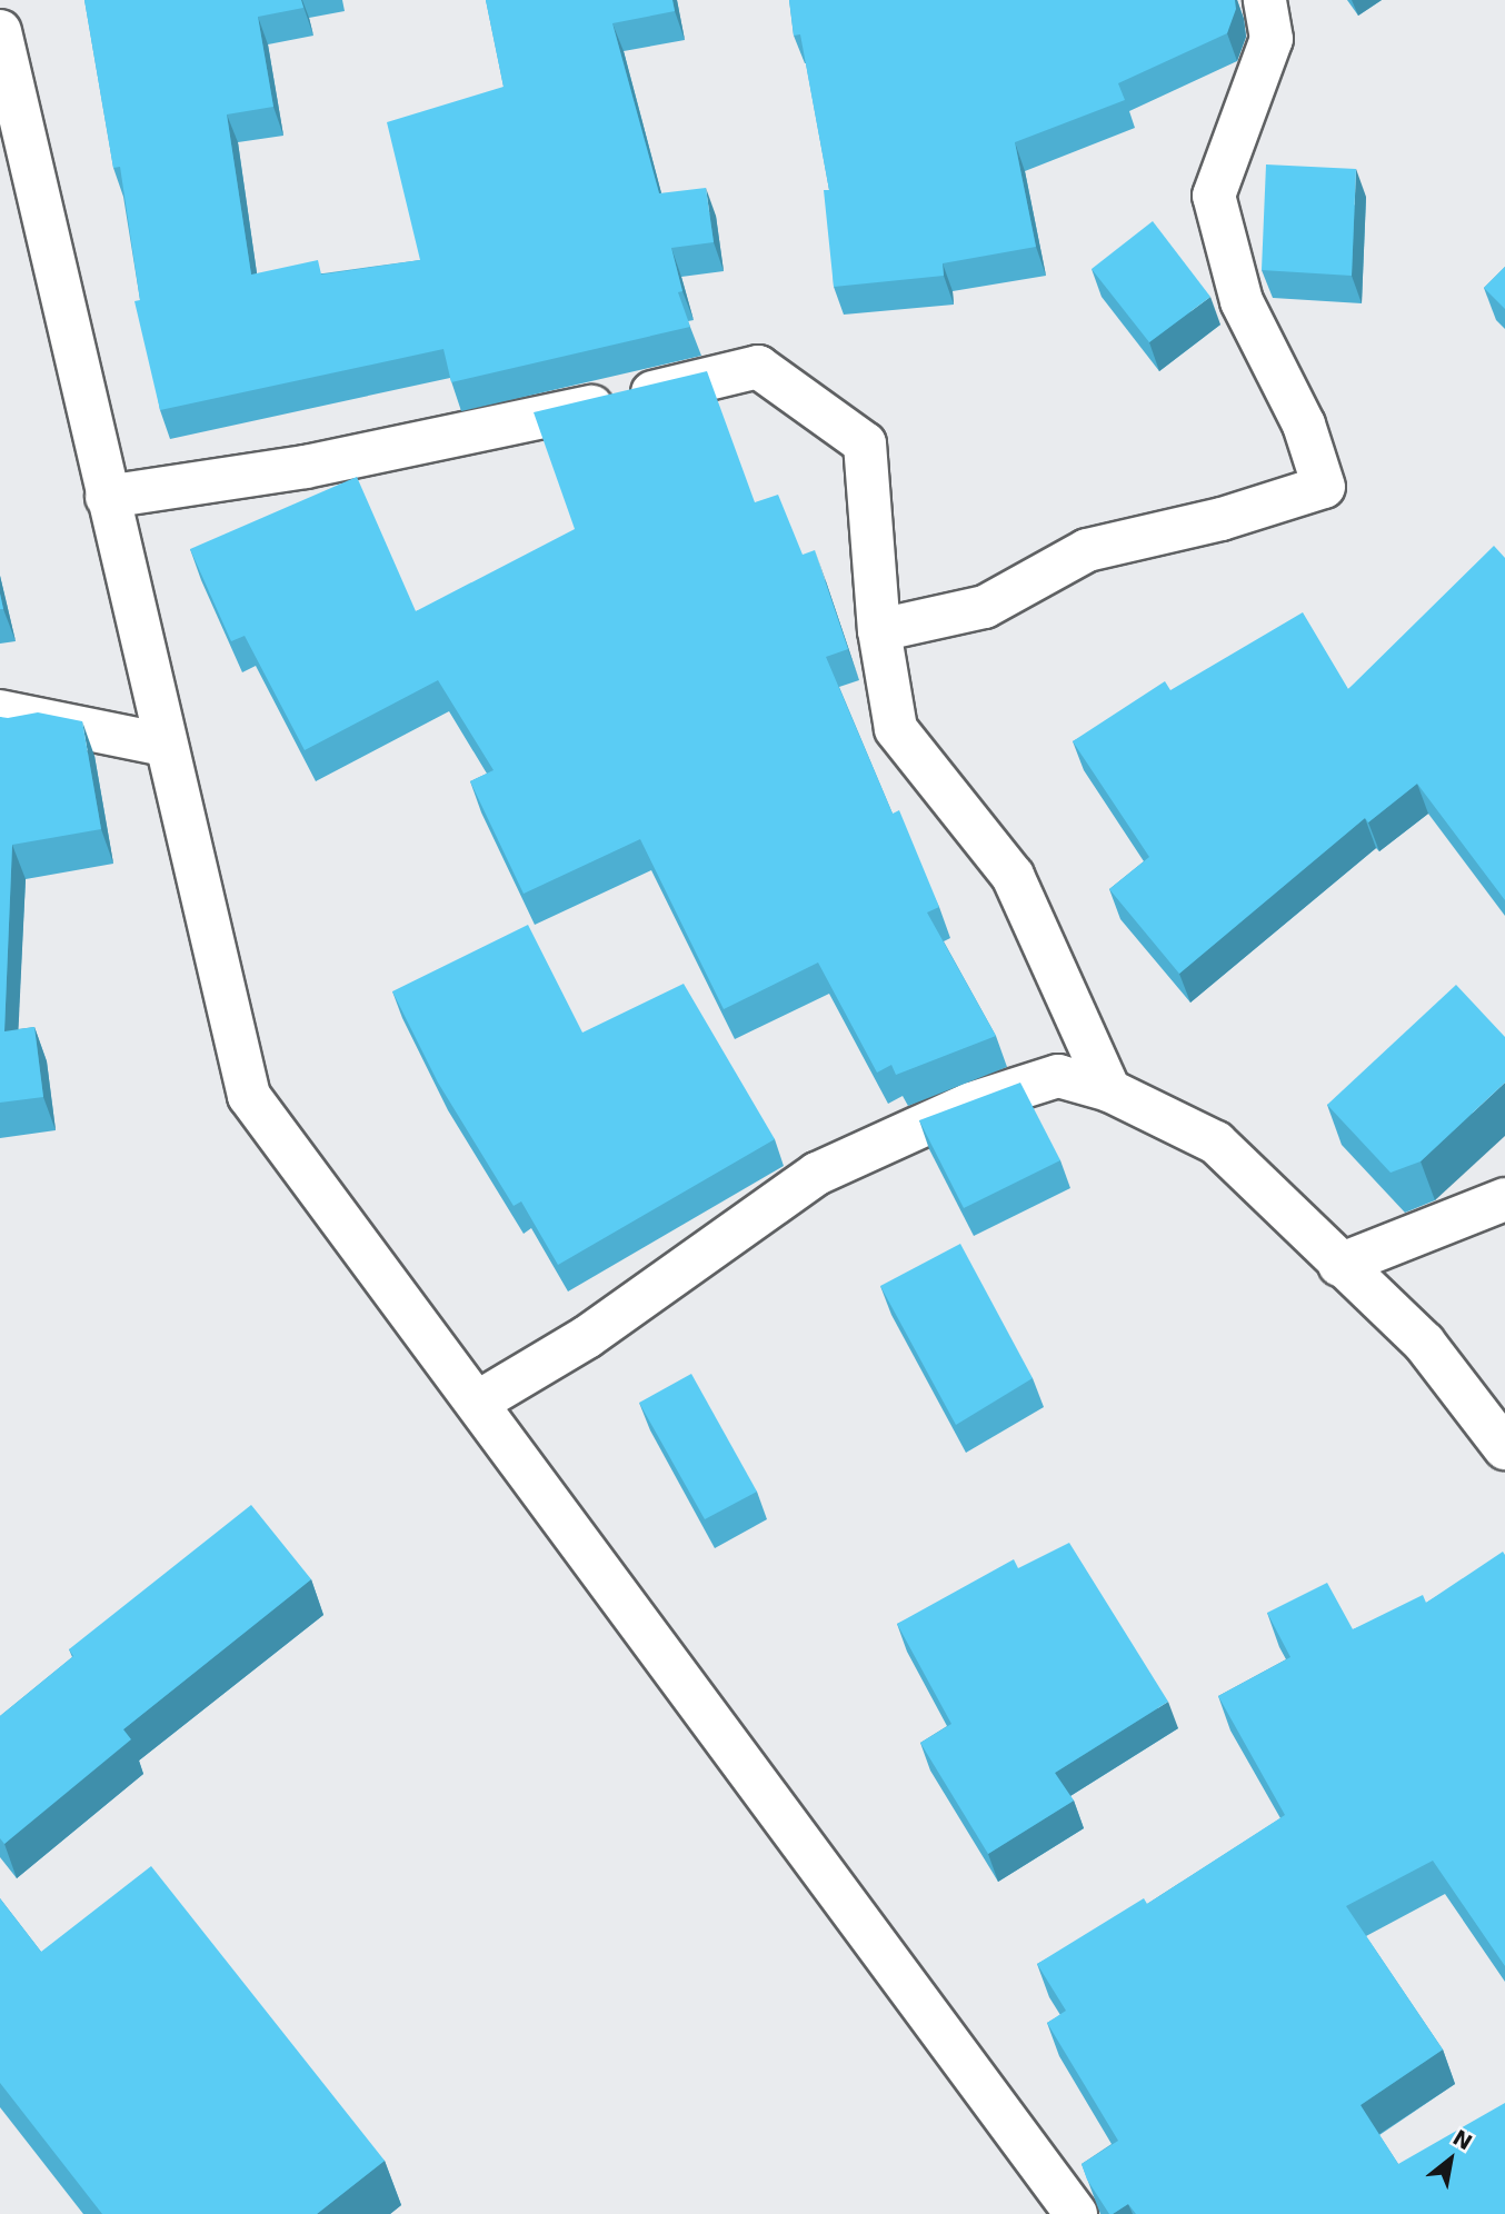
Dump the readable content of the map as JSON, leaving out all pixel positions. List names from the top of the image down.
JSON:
{
  "north": "top right"
}
